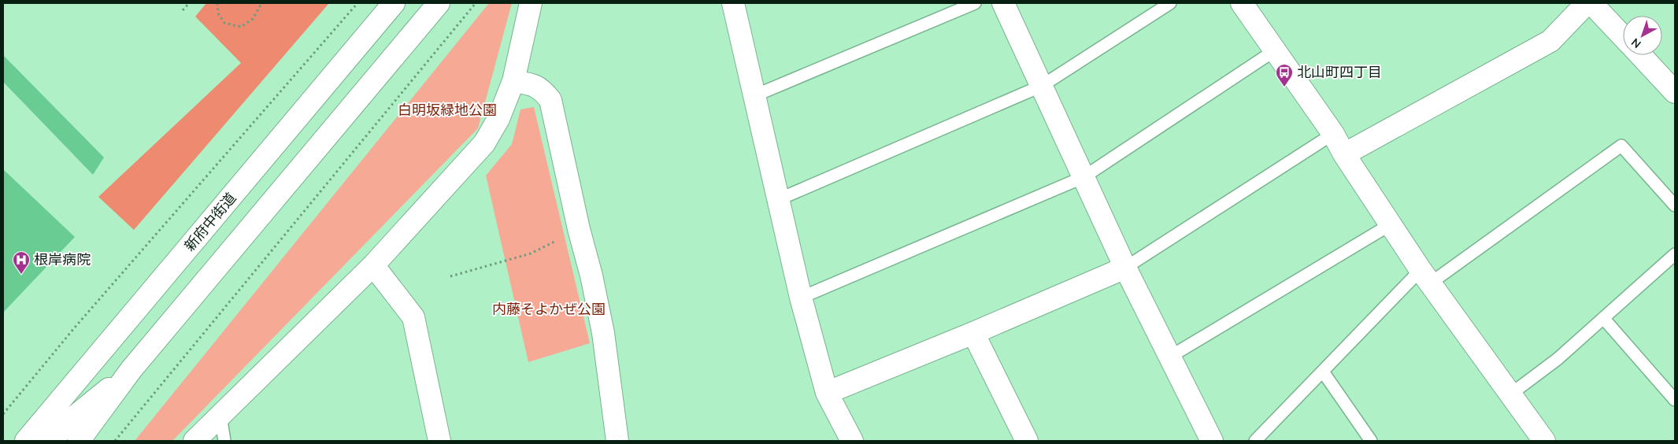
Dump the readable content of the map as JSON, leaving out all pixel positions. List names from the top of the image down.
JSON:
{
  "streets": {
    "street": ["新府中街道"]
  },
  "parks": ["白明坂緑地公園", "内藤そよかぜ公園"],
  "places": {
    "bus stop": ["北山町四丁目"],
    "hospital": ["根岸病院"]
  },
  "north": "bottom left"
}
